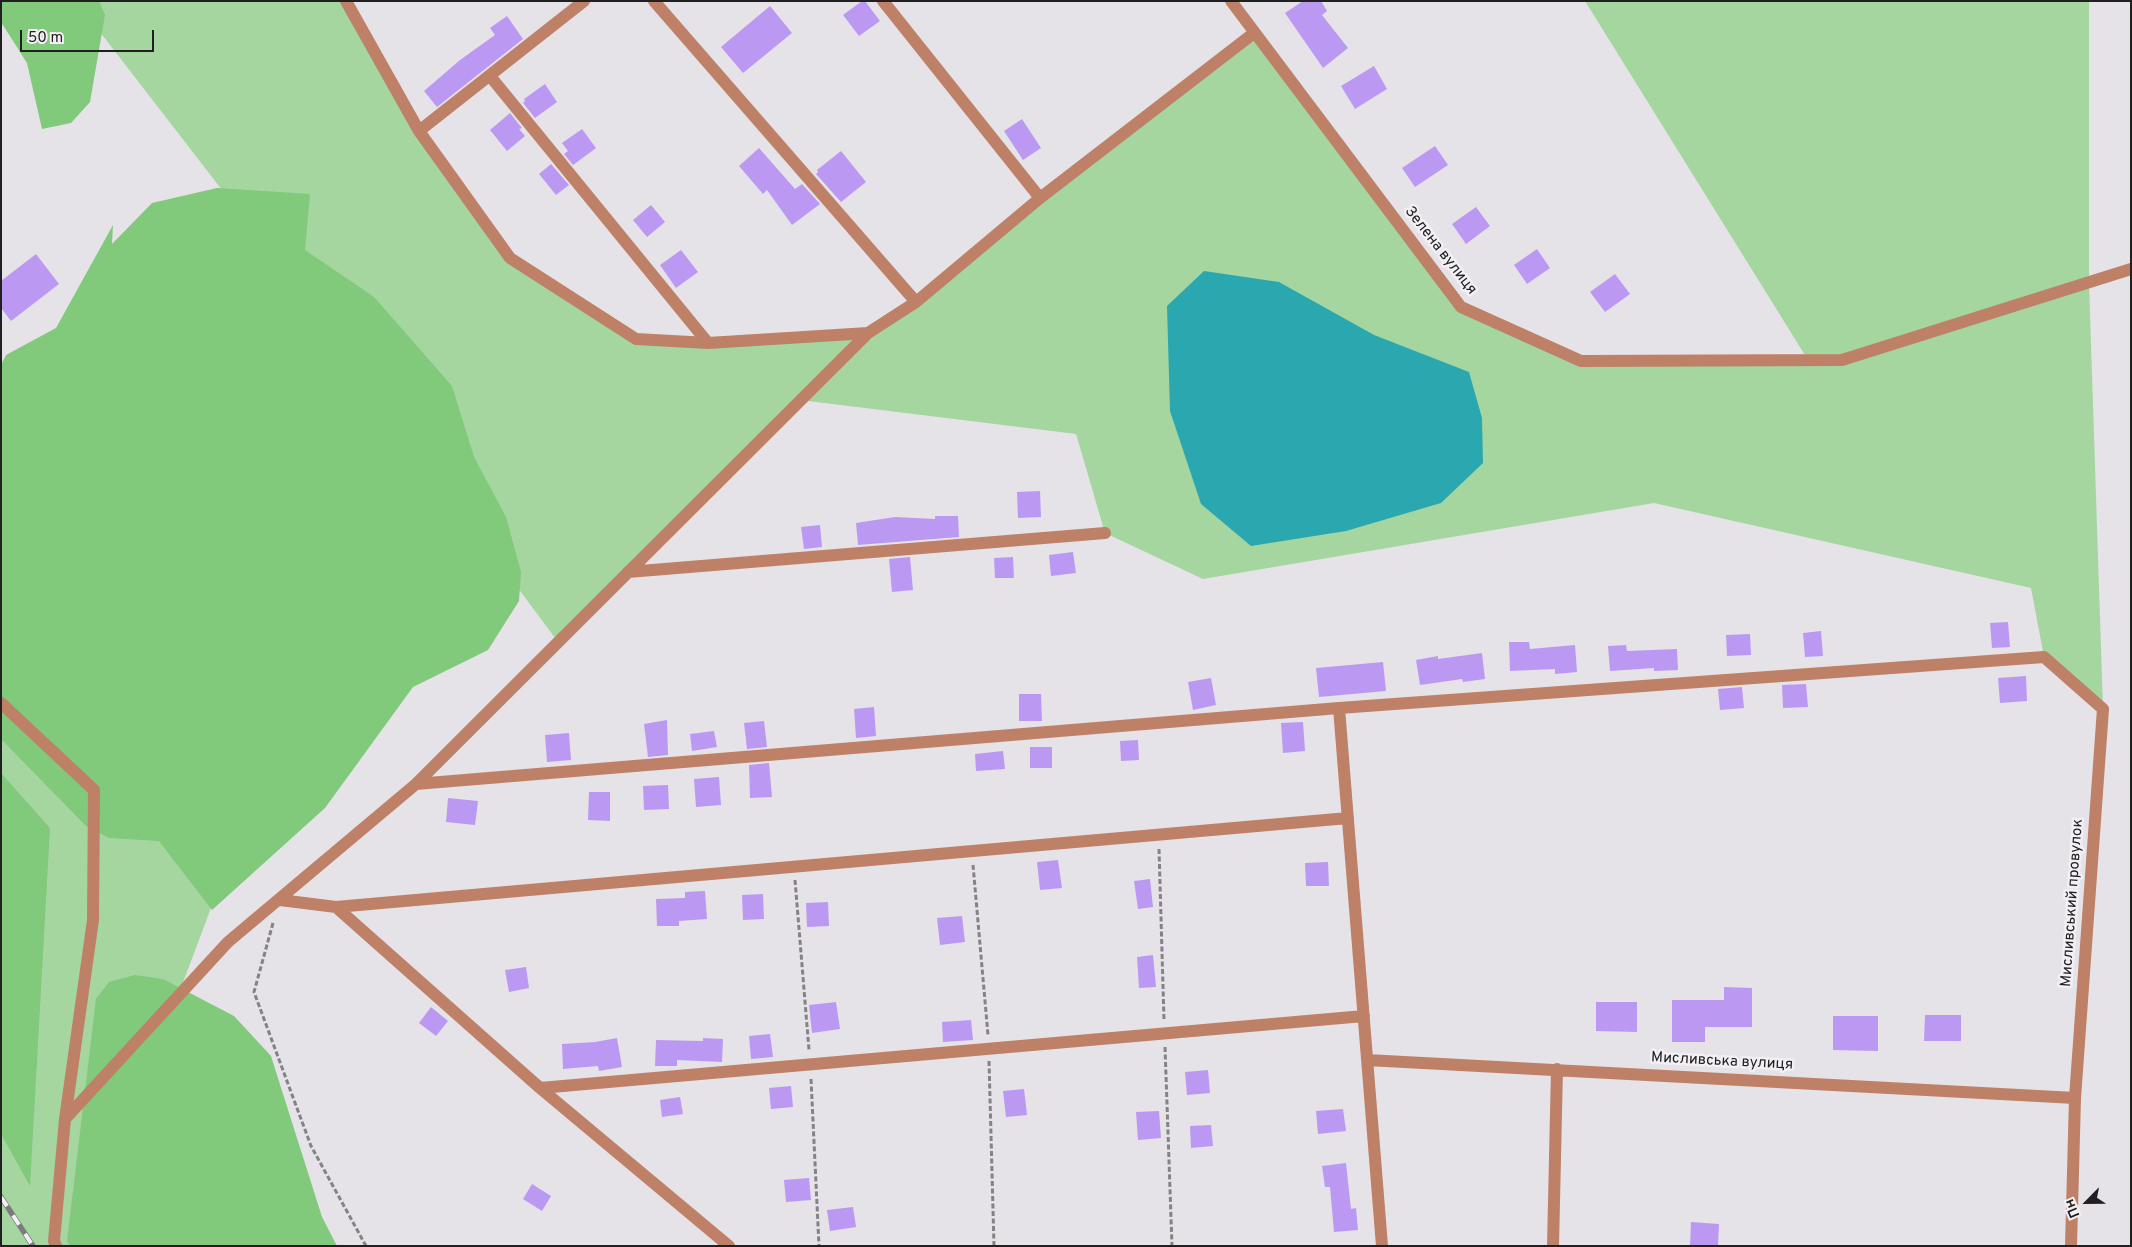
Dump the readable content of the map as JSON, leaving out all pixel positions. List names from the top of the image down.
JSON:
{
  "streets": {
    "street": ["Зелена вулиця", "Мисливський провулок", "Мисливська вулиця"]
  },
  "crossings": [
    ["Мисливський провулок", "Мисливська вулиця"]
  ],
  "scale_bar": "50 m",
  "north": "bottom left"
}
